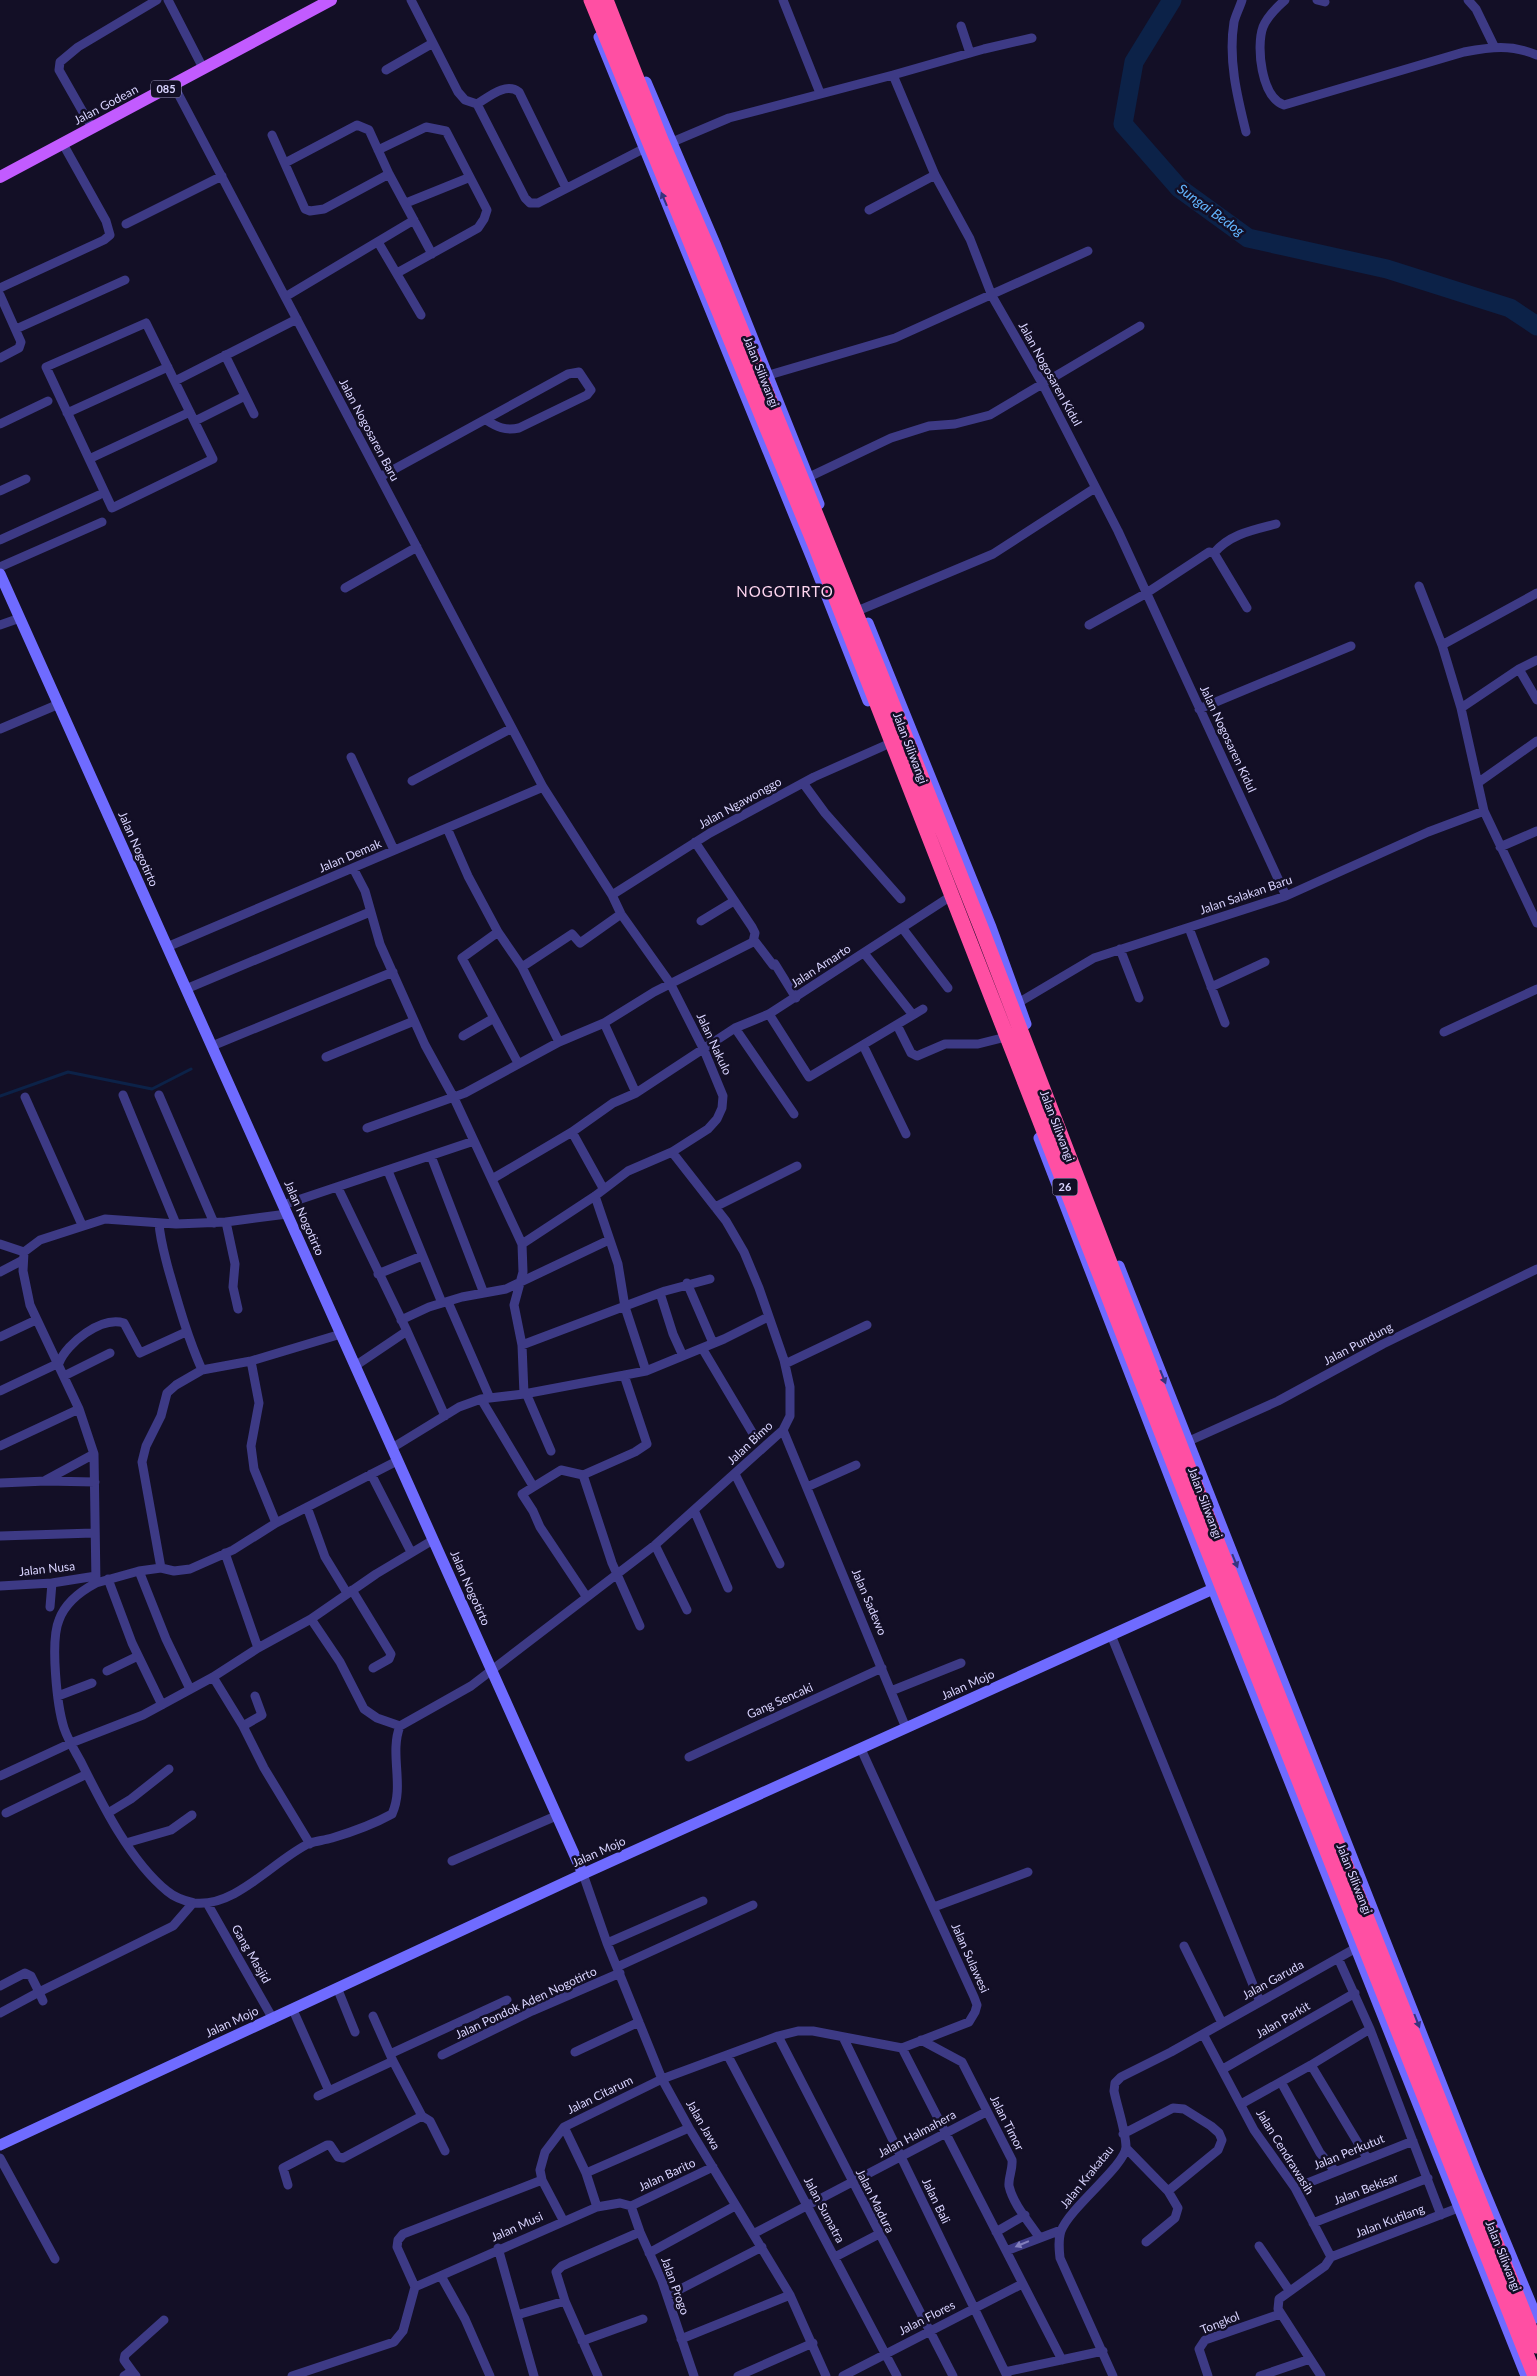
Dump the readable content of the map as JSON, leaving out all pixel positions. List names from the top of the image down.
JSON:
{
  "streets": {
    "highway": ["Jalan Siliwangi", "26"],
    "main road": ["085", "Jalan Godean"],
    "street": [
      "Jalan Nogosaren Kidul",
      "Jalan Nogosaren Baru",
      "Jalan Ngawonggo",
      "Jalan Nogotirto",
      "Jalan Demak",
      "Jalan Salakan Baru",
      "Jalan Amarto",
      "Jalan Nakulo",
      "Jalan Pundung",
      "Jalan Bimo",
      "Jalan Nusa",
      "Jalan Sadewo",
      "Jalan Mojo",
      "Gang Sencaki",
      "Gang Masjid",
      "Jalan Sulawesi",
      "Jalan Garuda",
      "Jalan Pondok Aden Nogotirto",
      "Jalan Parkit",
      "Jalan Citarum",
      "Jalan Timor",
      "Jalan Jawa",
      "Jalan Halmahera",
      "Jalan Cendrawasih",
      "Jalan Perkutut",
      "Jalan Barito",
      "Jalan Krakatau",
      "Jalan Bekisar",
      "Jalan Madura",
      "Jalan Bali",
      "Jalan Sumatra",
      "Jalan Kutilang",
      "Jalan Musi",
      "Jalan Progo",
      "Jalan Flores",
      "Tongkol"
    ]
  },
  "crossings": [
    ["Jalan Godean", "Jalan Nogosaren Baru"],
    ["Jalan Siliwangi", "Jalan Kutilang"],
    ["Jalan Nogosaren Kidul", "Jalan Salakan Baru"],
    ["Jalan Nogosaren Baru", "Jalan Demak"],
    ["Jalan Nogosaren Baru", "Jalan Nakulo"],
    ["Jalan Ngawonggo", "Jalan Nakulo"],
    ["Jalan Nogotirto", "Jalan Demak"],
    ["Jalan Nogotirto", "Jalan Bimo"],
    ["Jalan Nogotirto", "Jalan Mojo"],
    ["Jalan Nogotirto", "Jalan Jawa"],
    ["Jalan Demak", "Jalan Nakulo"],
    ["Jalan Amarto", "Jalan Nakulo"],
    ["Jalan Nakulo", "Jalan Bimo"],
    ["Jalan Bimo", "Jalan Sadewo"],
    ["Jalan Sadewo", "Jalan Mojo"],
    ["Jalan Sadewo", "Gang Sencaki"],
    ["Jalan Mojo", "Gang Masjid"],
    ["Jalan Mojo", "Jalan Sulawesi"],
    ["Jalan Mojo", "Jalan Jawa"],
    ["Jalan Sulawesi", "Jalan Timor"],
    ["Jalan Garuda", "Jalan Cendrawasih"],
    ["Jalan Garuda", "Jalan Krakatau"],
    ["Jalan Pondok Aden Nogotirto", "Jalan Jawa"],
    ["Jalan Parkit", "Jalan Cendrawasih"],
    ["Jalan Citarum", "Jalan Jawa"],
    ["Jalan Timor", "Jalan Halmahera"],
    ["Jalan Jawa", "Jalan Halmahera"],
    ["Jalan Jawa", "Jalan Barito"],
    ["Jalan Halmahera", "Jalan Madura"],
    ["Jalan Halmahera", "Jalan Bali"],
    ["Jalan Halmahera", "Jalan Sumatra"],
    ["Jalan Cendrawasih", "Jalan Perkutut"],
    ["Jalan Cendrawasih", "Jalan Krakatau"],
    ["Jalan Cendrawasih", "Jalan Bekisar"],
    ["Jalan Cendrawasih", "Jalan Kutilang"],
    ["Jalan Barito", "Jalan Musi"],
    ["Jalan Barito", "Jalan Progo"],
    ["Jalan Madura", "Jalan Flores"],
    ["Jalan Bali", "Jalan Flores"],
    ["Jalan Sumatra", "Jalan Flores"],
    ["Jalan Musi", "Jalan Progo"]
  ],
  "districts": ["NOGOTIRTO"],
  "water": ["Sungai Bedog"]
}
